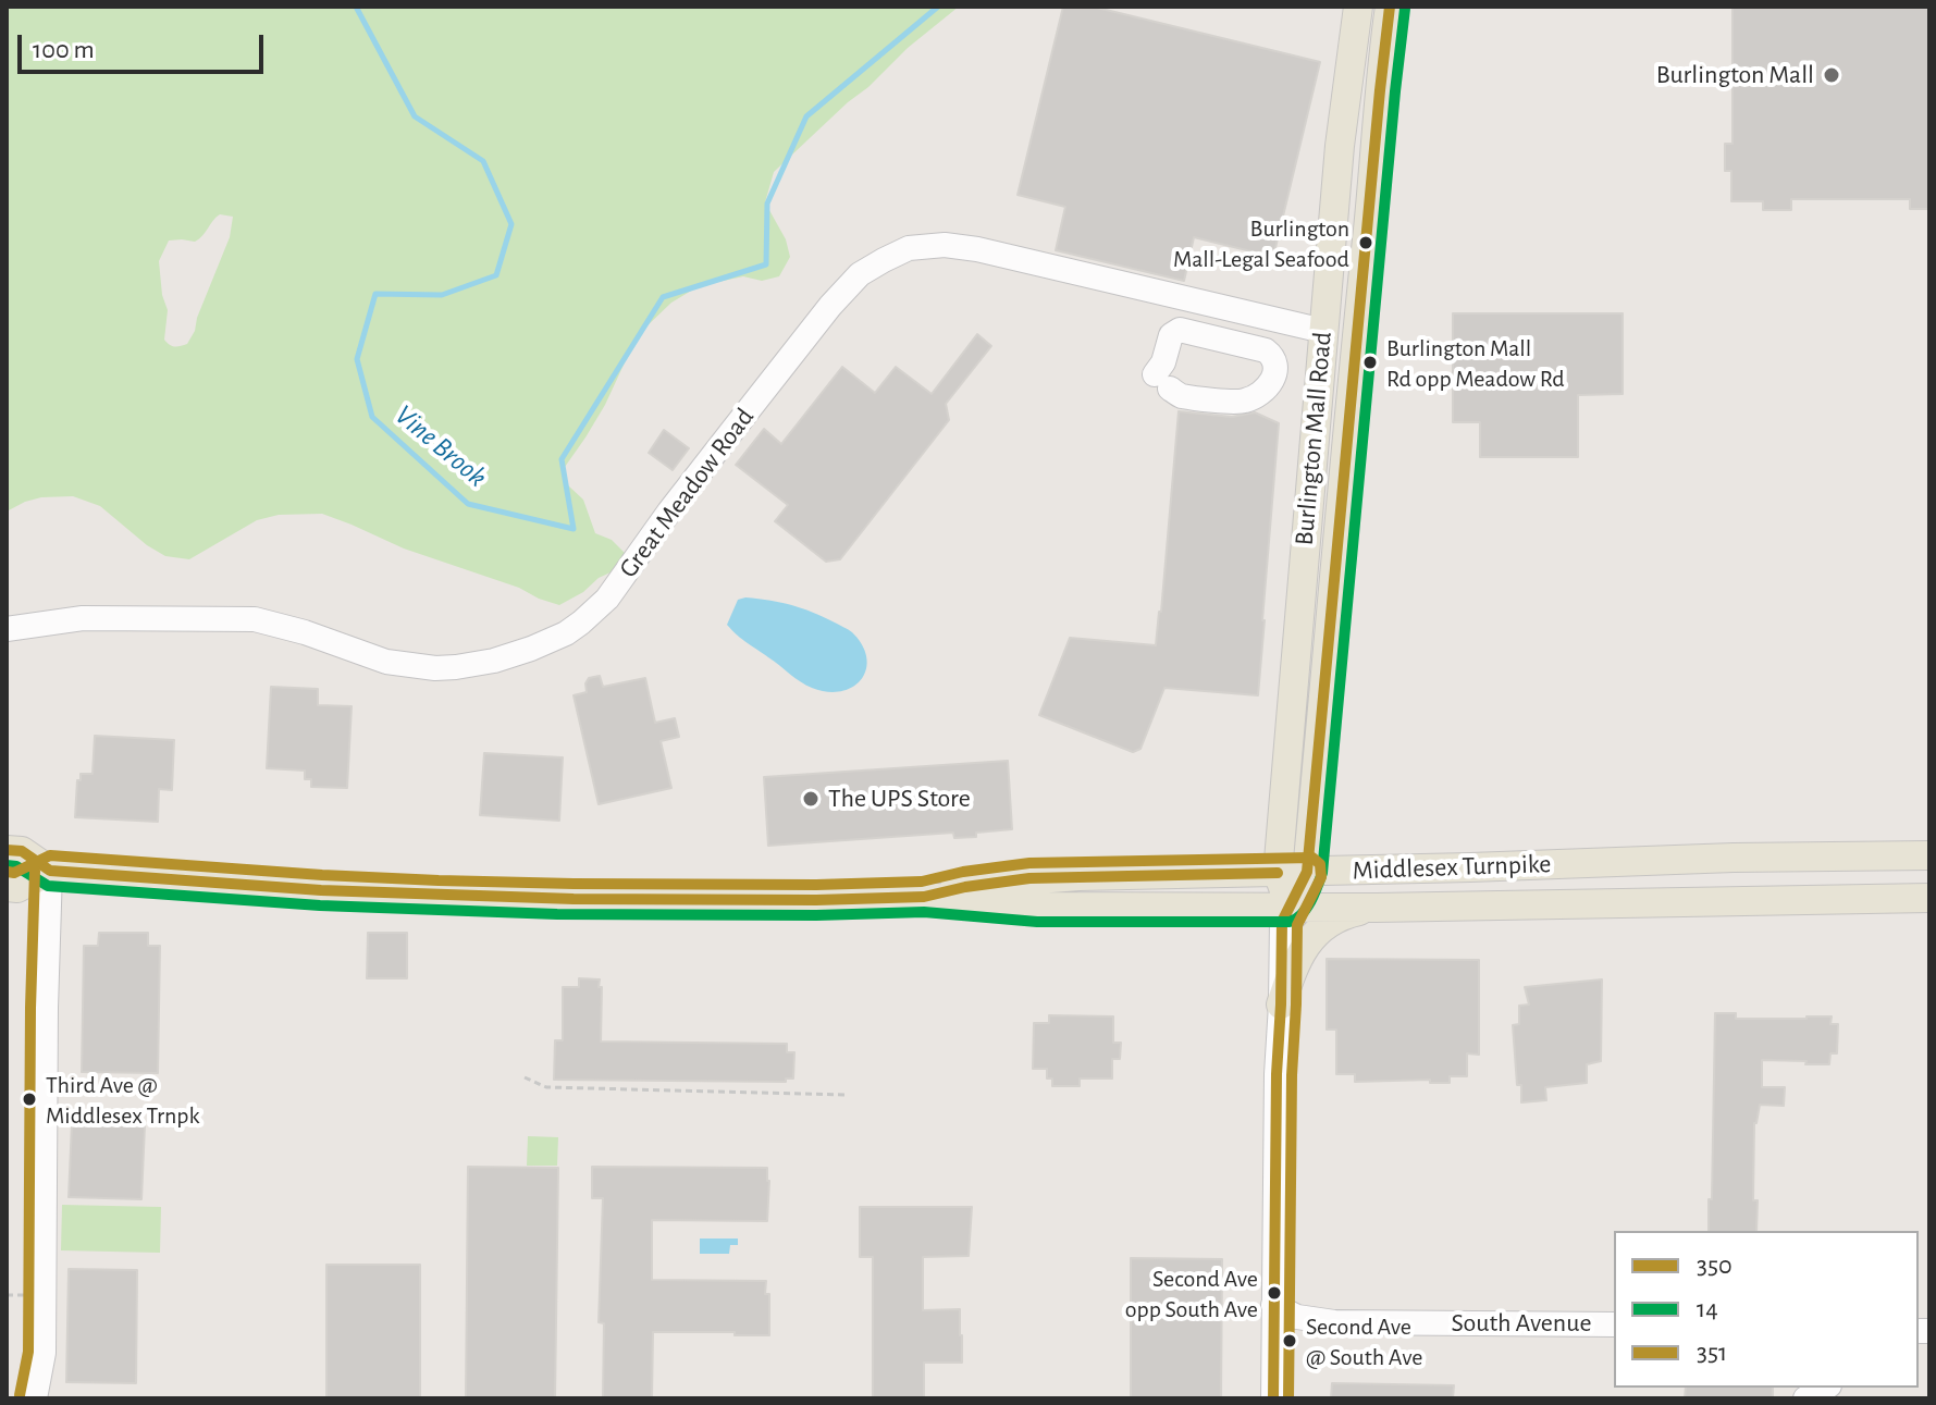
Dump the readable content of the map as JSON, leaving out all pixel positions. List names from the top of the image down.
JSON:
{
  "streets": {
    "main road": ["Burlington Mall Road", "Middlesex Turnpike"],
    "street": ["Great Meadow Road", "South Avenue"]
  },
  "crossings": [
    ["Burlington Mall Road", "Great Meadow Road"],
    ["Burlington Mall Road", "Middlesex Turnpike"]
  ],
  "water": ["Vine Brook"],
  "places": [
    "Burlington Mall",
    "Burlington Mall-Legal Seafood",
    "Burlington Mall Rd opp Meadow Rd",
    "The UPS Store",
    "Third Ave @ Middlesex Trnpk",
    "Second Ave opp South Ave",
    "Second Ave @ South Ave"
  ],
  "lines": ["transit line 350", "transit line 14", "transit line 351"],
  "legend": ["350", "14", "351"],
  "scale_bar": "100 m"
}
